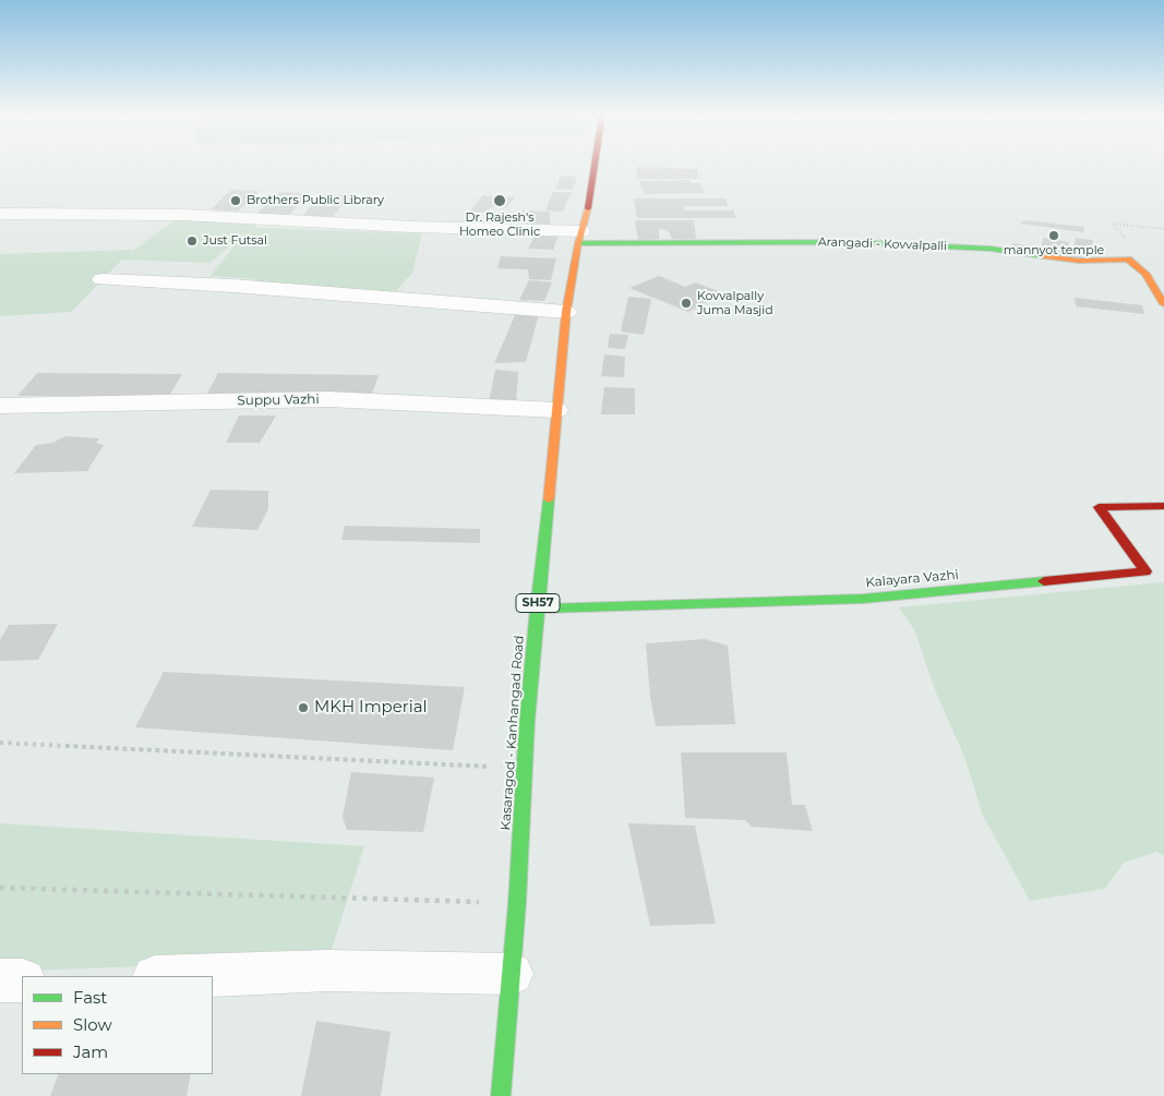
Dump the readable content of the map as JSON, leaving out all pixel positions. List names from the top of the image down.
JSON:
{
  "streets": {
    "main road": [
      "Arangadi - Kovvalpalli",
      "Kalayara Vazhi",
      "SH57",
      "Kasaragod - Kanhangad Road"
    ],
    "street": ["Suppu Vazhi"]
  },
  "crossings": [
    ["Arangadi - Kovvalpalli", "Kasaragod - Kanhangad Road"],
    ["Suppu Vazhi", "Kasaragod - Kanhangad Road"],
    ["Kalayara Vazhi", "Kasaragod - Kanhangad Road"]
  ],
  "places": [
    "Brothers Public Library",
    "Dr. Rajesh's Homeo Clinic",
    "mannyot temple",
    "Just Futsal",
    "Kovvalpally Juma Masjid",
    "MKH Imperial"
  ],
  "legend": ["Fast", "Slow", "Jam"]
}
